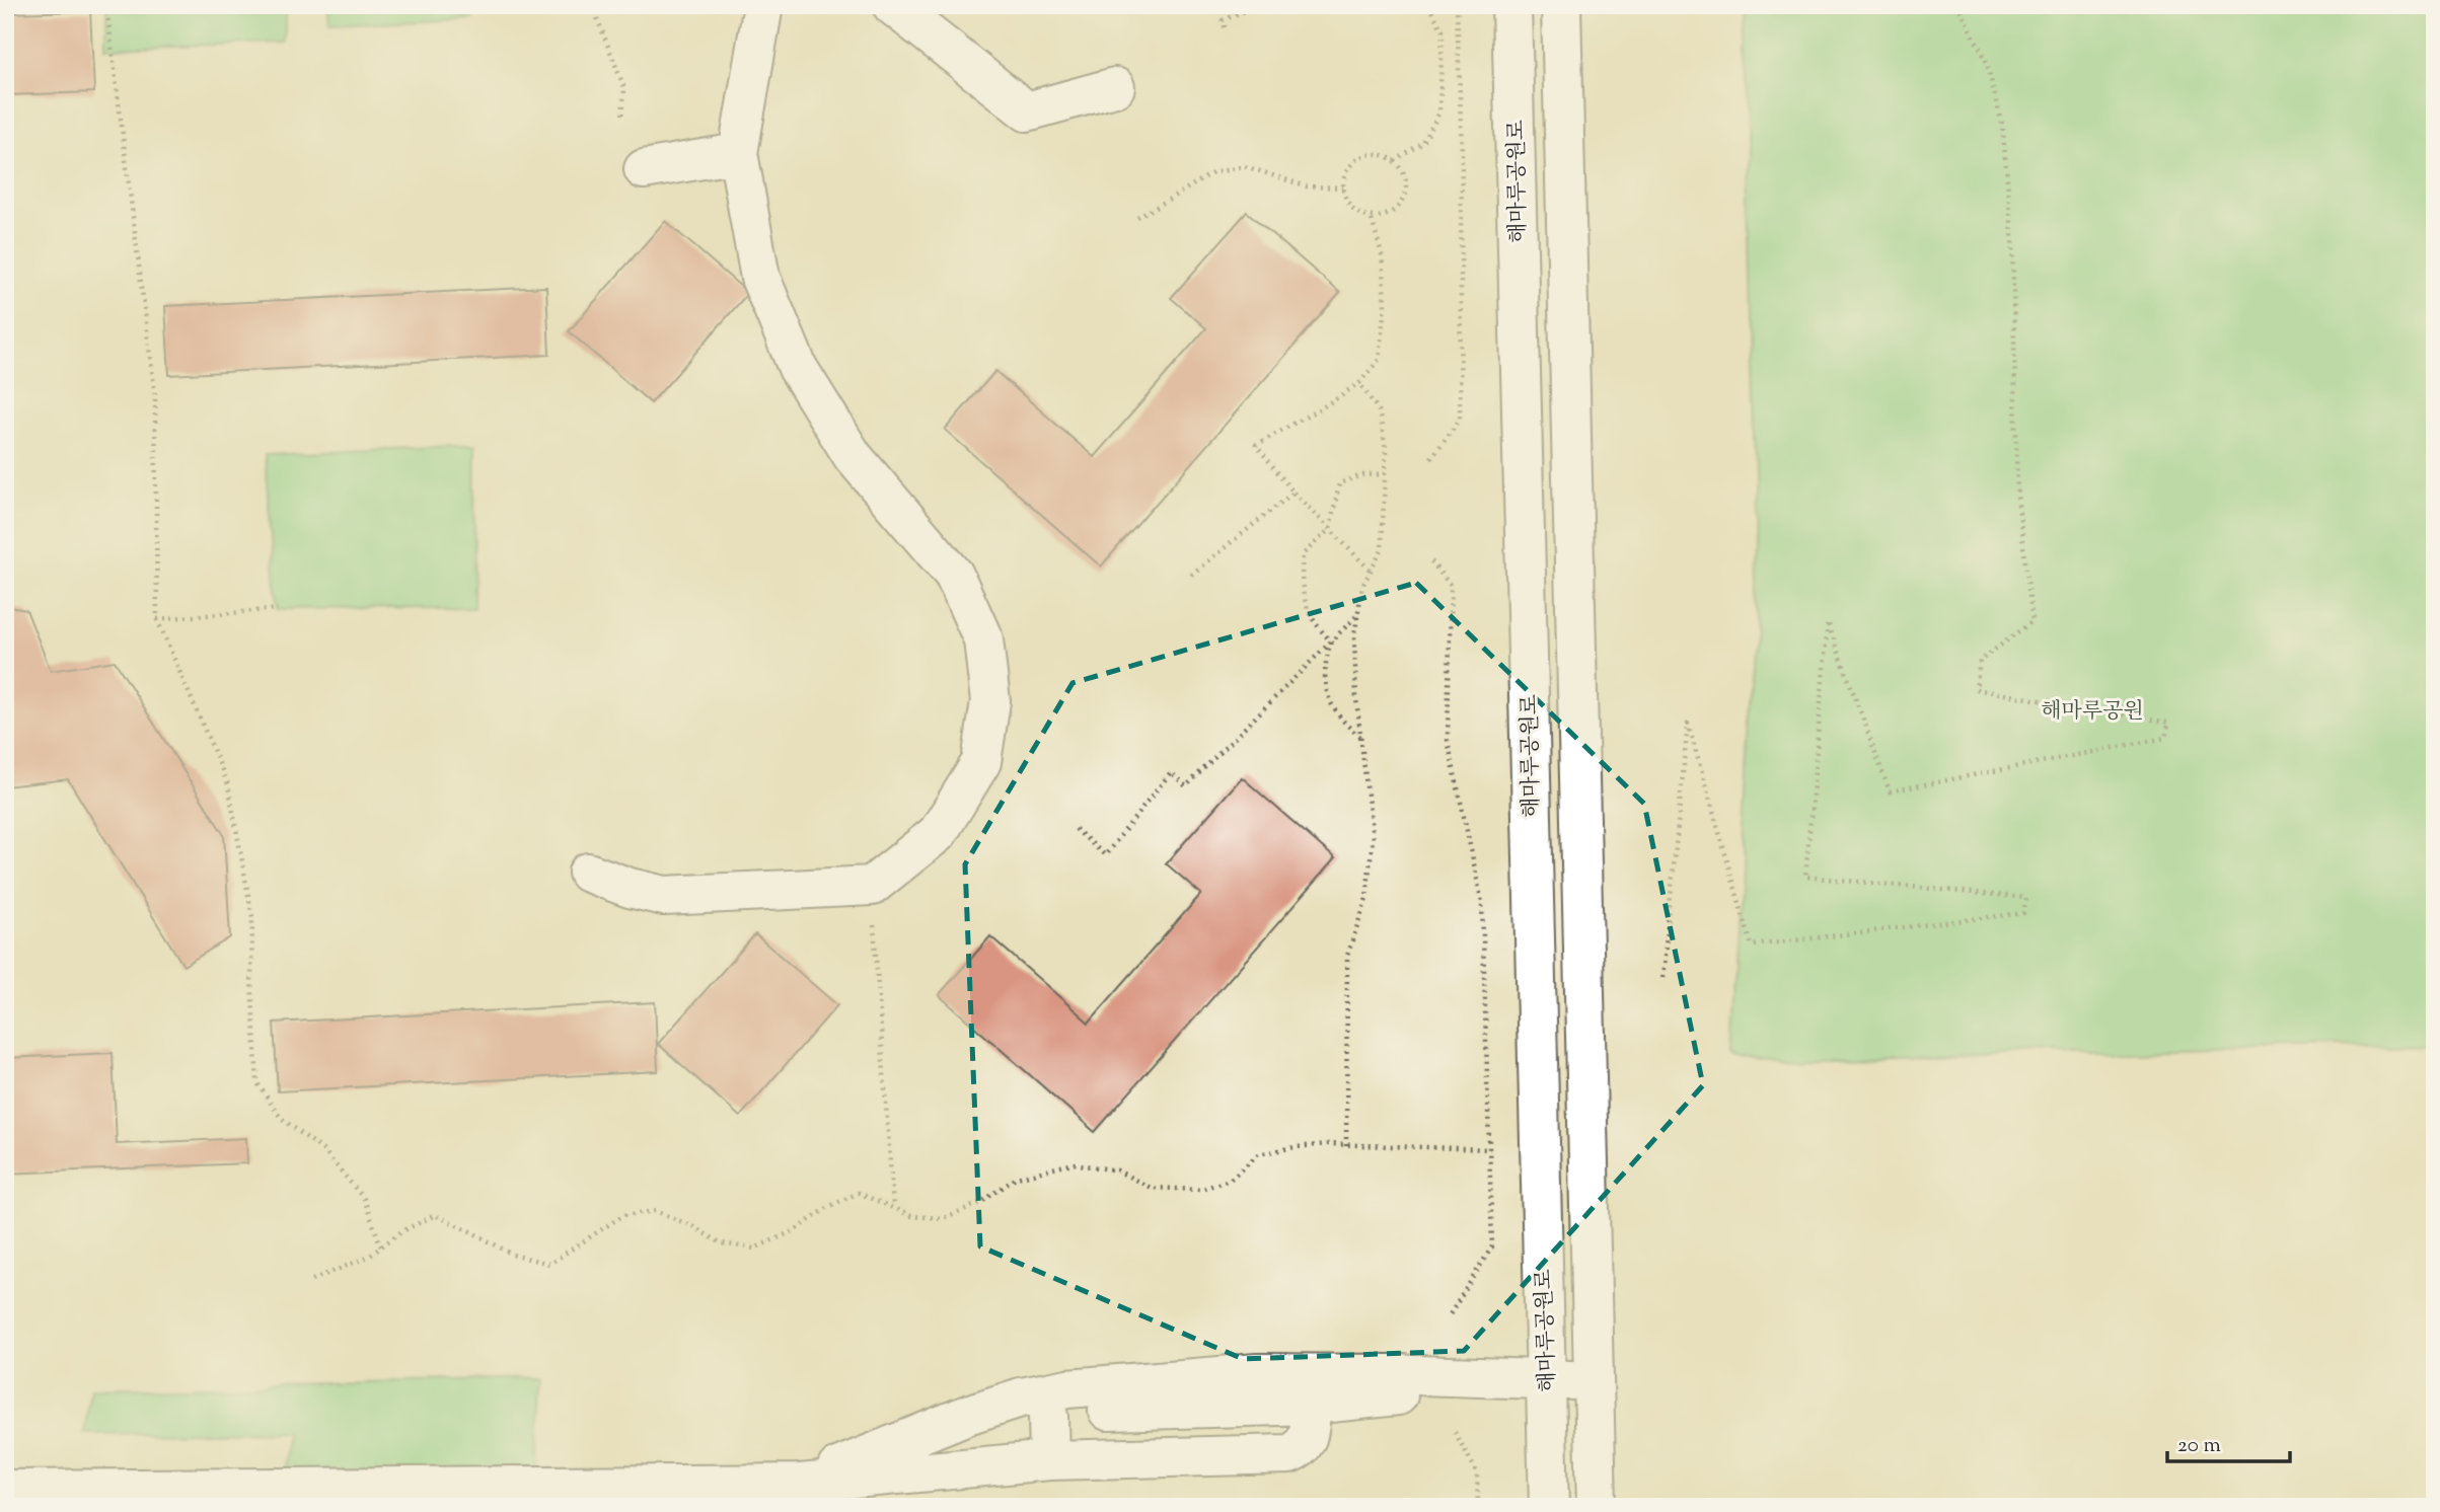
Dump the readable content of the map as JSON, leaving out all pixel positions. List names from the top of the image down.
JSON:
{
  "streets": {
    "street": ["해마루공원로"]
  },
  "parks": ["해마루공원"],
  "scale_bar": "20 m"
}
